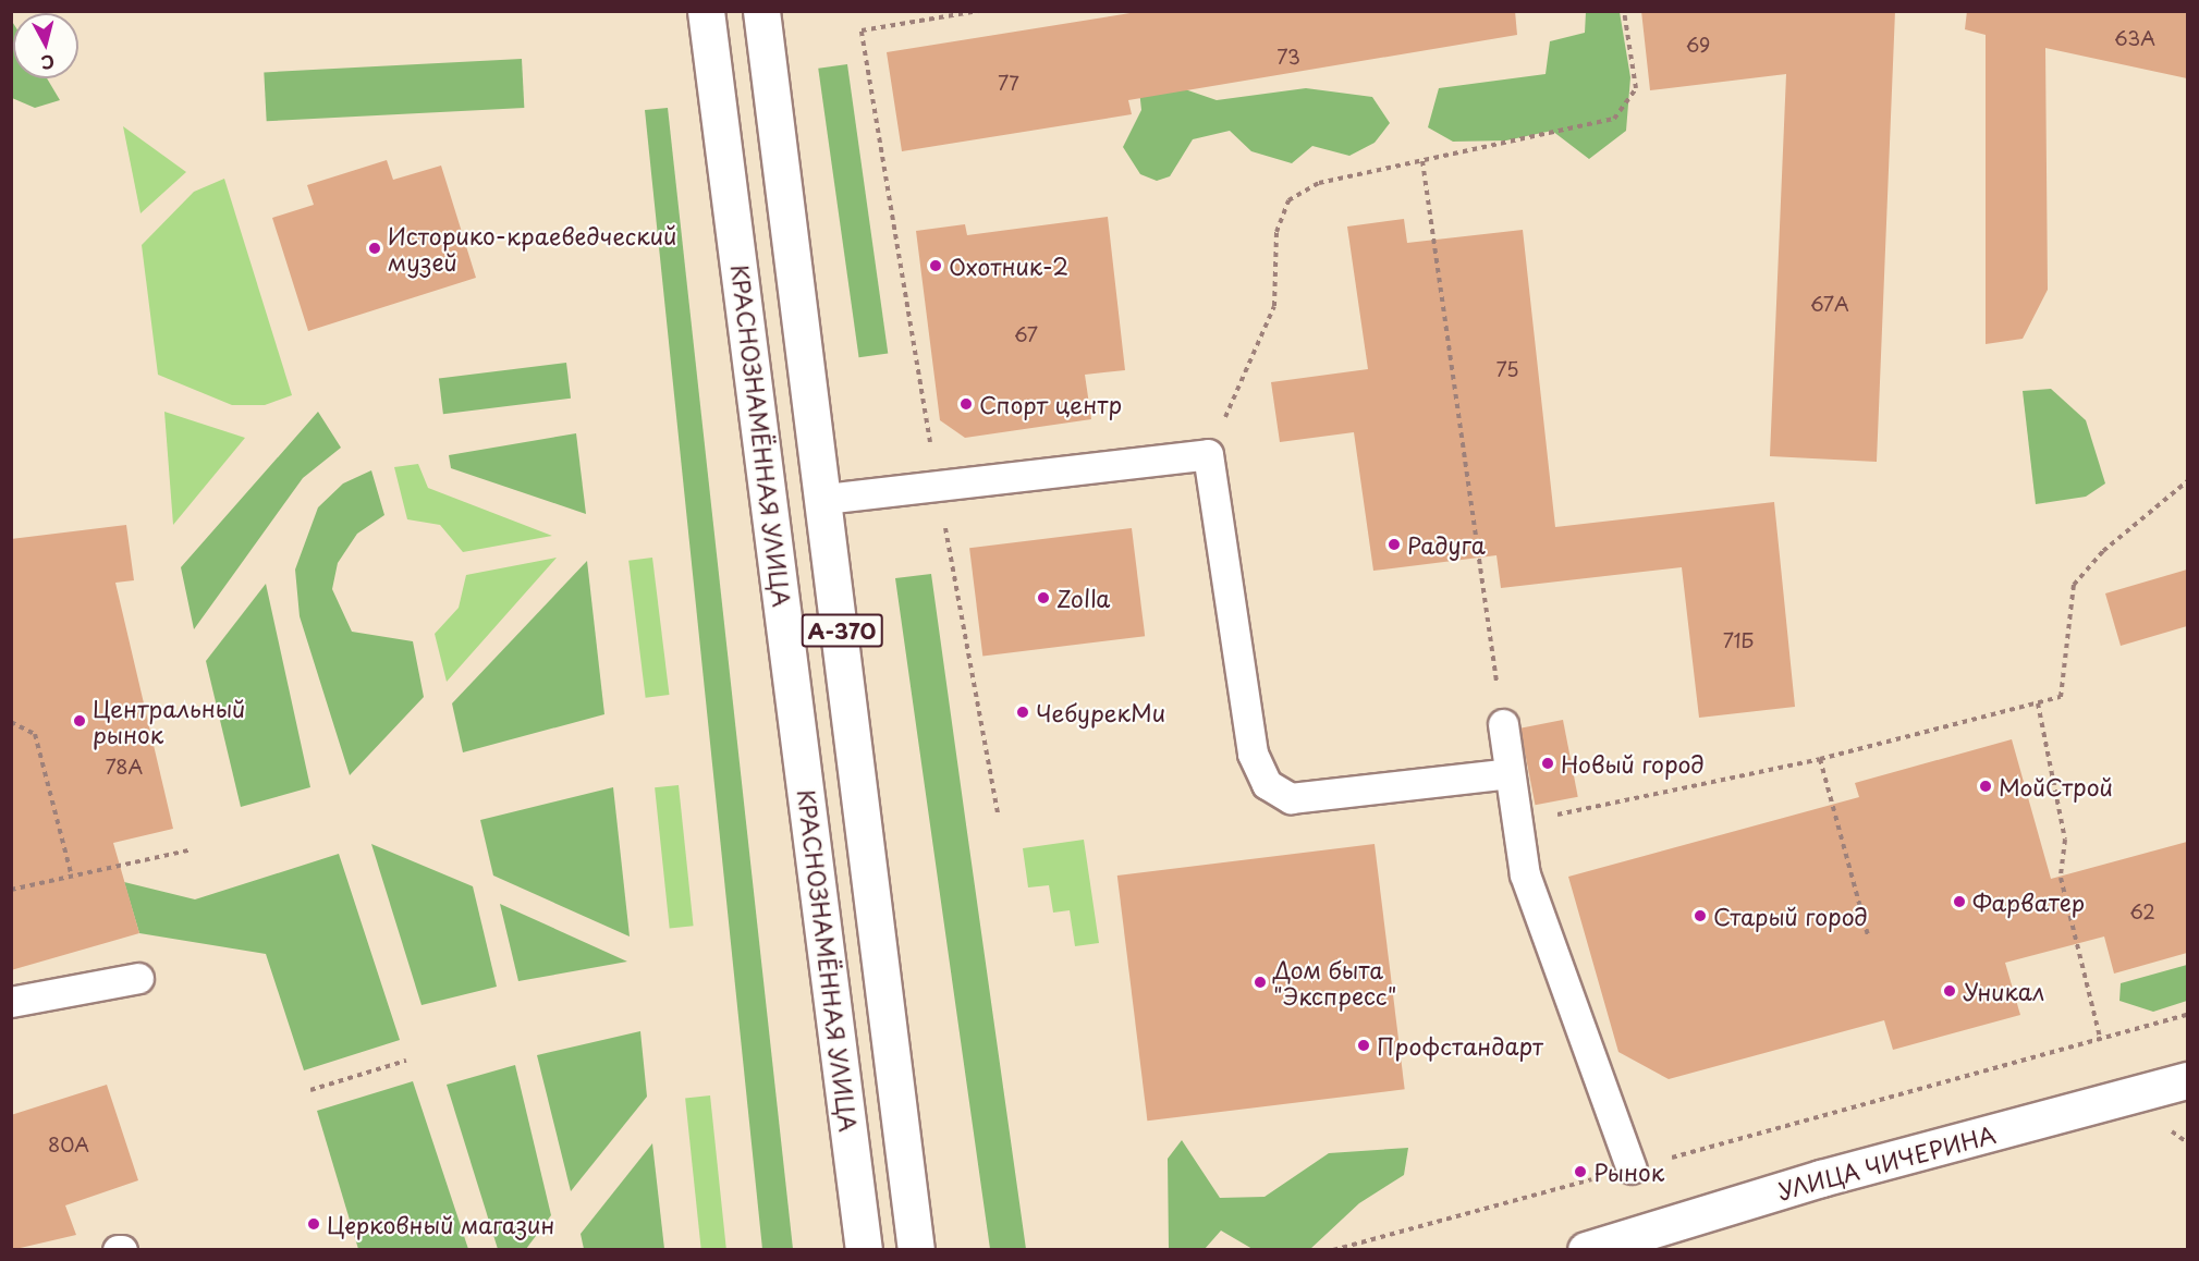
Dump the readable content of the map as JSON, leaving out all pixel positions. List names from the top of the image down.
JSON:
{
  "streets": {
    "main road": ["КРАСНОЗНАМЁННАЯ УЛИЦА", "А-370", "УЛИЦА ЧИЧЕРИНА"]
  },
  "places": [
    "Историко-краеведческий музей",
    "Охотник-2",
    "Спорт центр",
    "Радуга",
    "Zolla",
    "ЧебурекМи",
    "Центральный рынок",
    "Новый город",
    "МойСтрой",
    "Фарватер",
    "Старый город",
    "Дом быта \"Экспресс\"",
    "Уникал",
    "Профстандарт",
    "Рынок",
    "Церковный магазин"
  ],
  "house_numbers": [
    "63А",
    "69",
    "73",
    "77",
    "67А",
    "67",
    "75",
    "71Б",
    "78А",
    "62",
    "80А"
  ],
  "north": "bottom"
}
